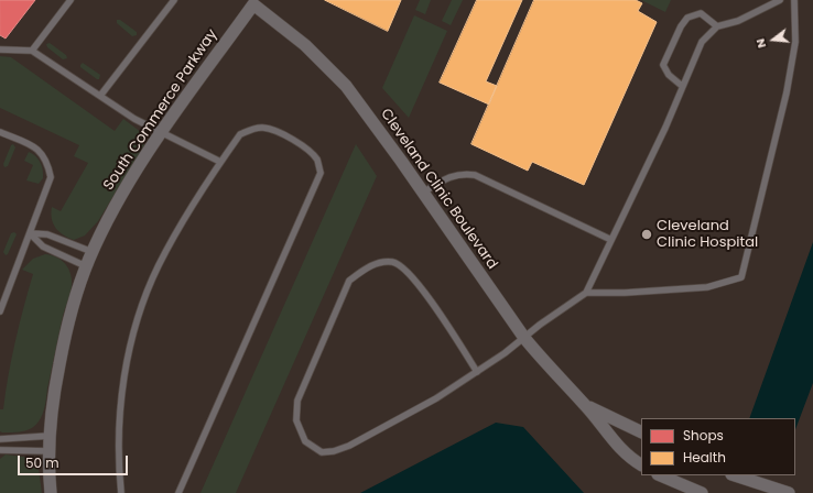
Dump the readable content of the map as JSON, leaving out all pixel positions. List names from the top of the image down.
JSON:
{
  "streets": {
    "street": ["South Commerce Parkway", "Cleveland Clinic Boulevard"]
  },
  "crossings": [
    ["South Commerce Parkway", "Cleveland Clinic Boulevard"]
  ],
  "places": ["Cleveland Clinic Hospital"],
  "legend": ["Shops", "Health"],
  "scale_bar": "50 m",
  "north": "left"
}
